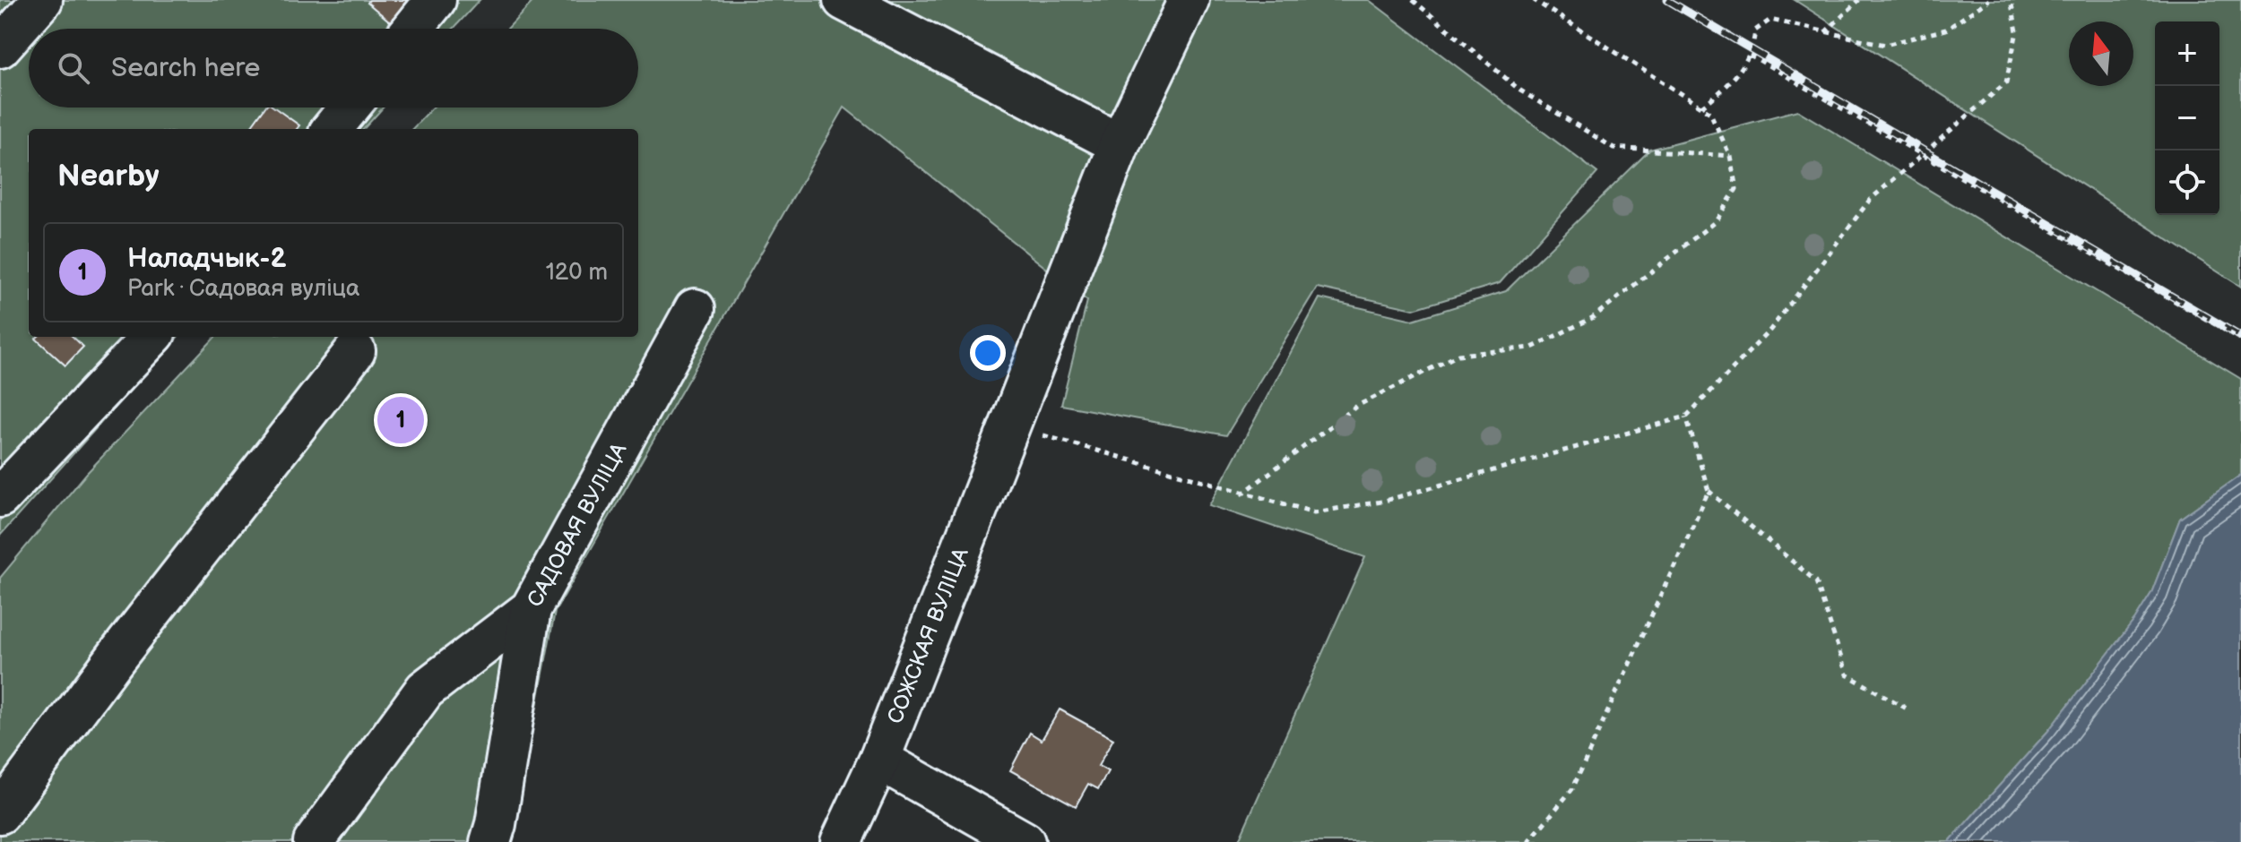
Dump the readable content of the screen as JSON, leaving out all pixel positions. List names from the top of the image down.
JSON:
{
  "streets": {
    "street": ["САДОВАЯ ВУЛІЦА", "СОЖСКАЯ ВУЛІЦА"]
  },
  "north": "top",
  "page": {
    "map_buttons": ["+", "−"],
    "search": "Search here",
    "heading": "Nearby",
    "list": [
      {
        "mark": "1",
        "name": "Наладчык-2",
        "note": "Park · Садовая вуліца",
        "value": "120 m"
      }
    ],
    "pins": "1"
  }
}
